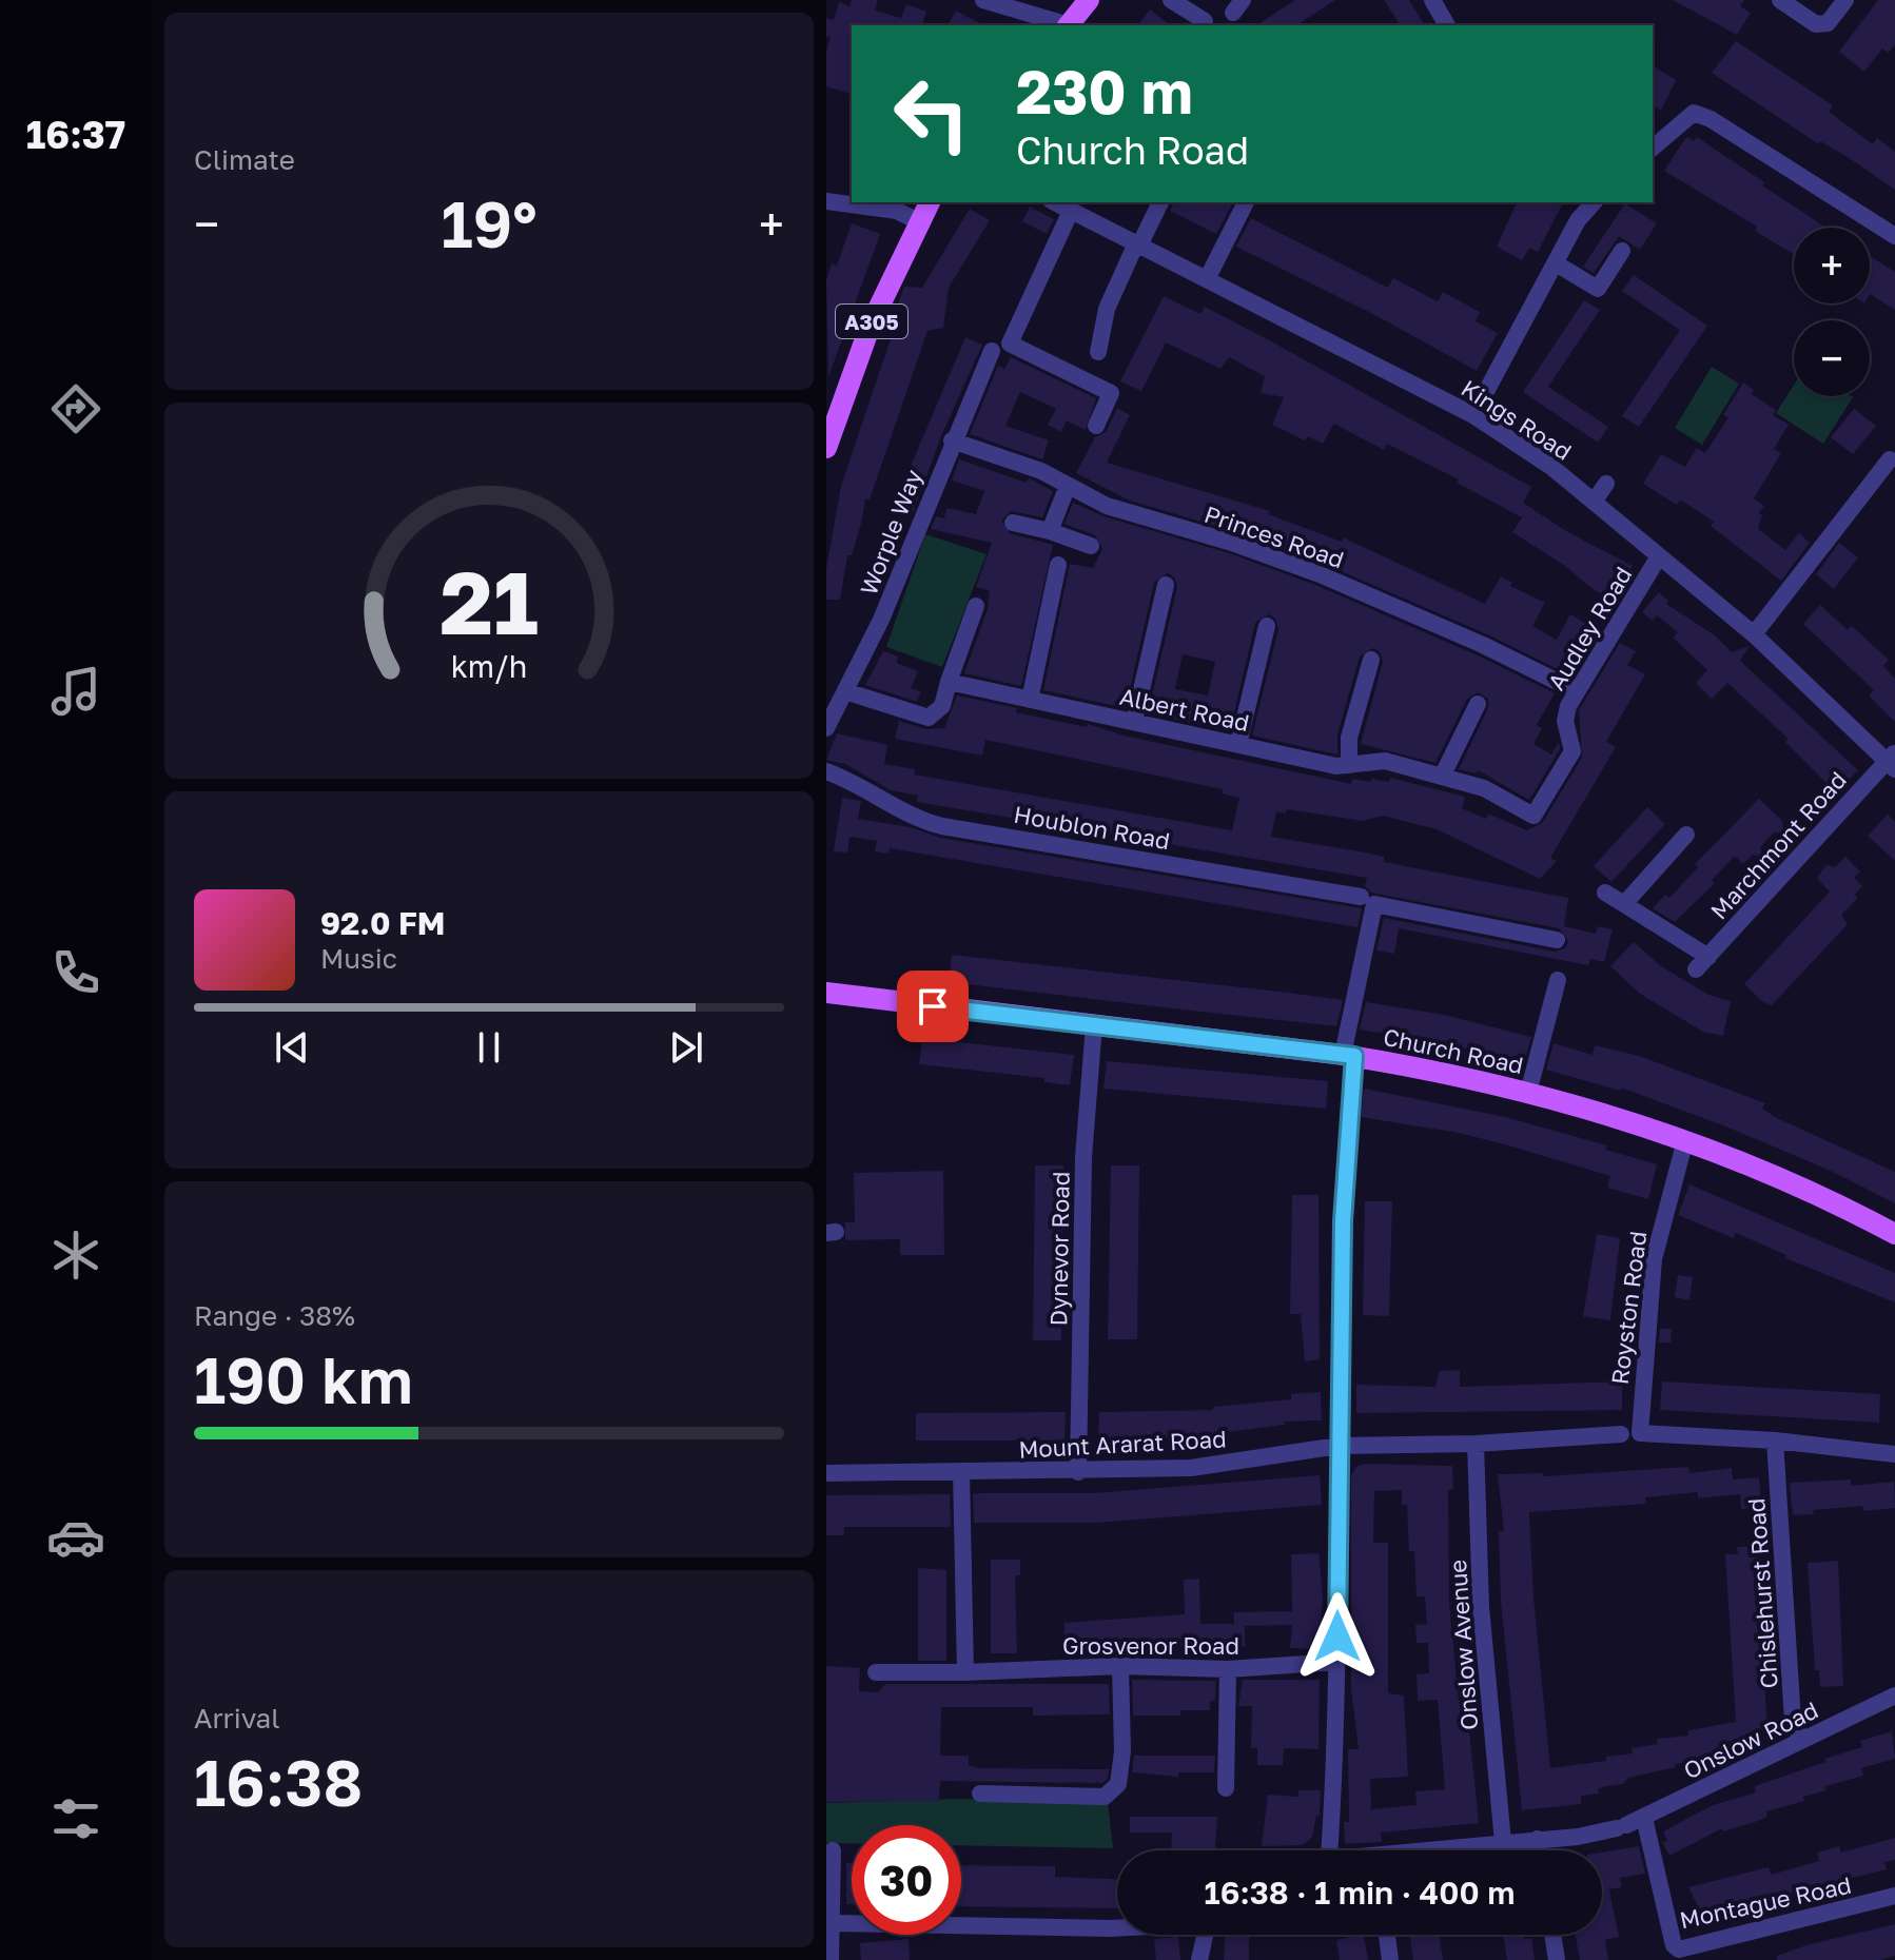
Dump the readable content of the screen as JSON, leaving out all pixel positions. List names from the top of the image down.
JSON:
{
  "streets": {
    "main road": ["A305", "Church Road"],
    "street": [
      "Kings Road",
      "Worple Way",
      "Princes Road",
      "Audley Road",
      "Albert Road",
      "Houblon Road",
      "Marchmont Road",
      "Dynevor Road",
      "Royston Road",
      "Mount Ararat Road",
      "Chislehurst Road",
      "Grosvenor Road",
      "Onslow Avenue",
      "Onslow Road",
      "Montague Road"
    ]
  },
  "crossings": [
    ["Kings Road", "Audley Road"],
    ["Kings Road", "Marchmont Road"],
    ["Worple Way", "Princes Road"],
    ["Princes Road", "Audley Road"],
    ["Audley Road", "Albert Road"],
    ["Church Road", "Dynevor Road"],
    ["Church Road", "Royston Road"],
    ["Dynevor Road", "Mount Ararat Road"],
    ["Royston Road", "Chislehurst Road"],
    ["Mount Ararat Road", "Onslow Avenue"],
    ["Chislehurst Road", "Onslow Road"],
    ["Onslow Avenue", "Onslow Road"],
    ["Onslow Road", "Montague Road"]
  ],
  "page": {
    "tabs": "16:37",
    "tile": [
      "Climate",
      ["Range · 38%", "190 km"],
      ["Arrival", "16:38"]
    ],
    "turn": ["230 m", "Church Road"],
    "heat": ["−", "19°", "+"],
    "map_buttons": ["+", "−"],
    "song": ["92.0 FM", "Music"],
    "limit": "30",
    "trip": "16:38 · 1 min · 400 m",
    "gauge": ["21", "km/h"]
  }
}
